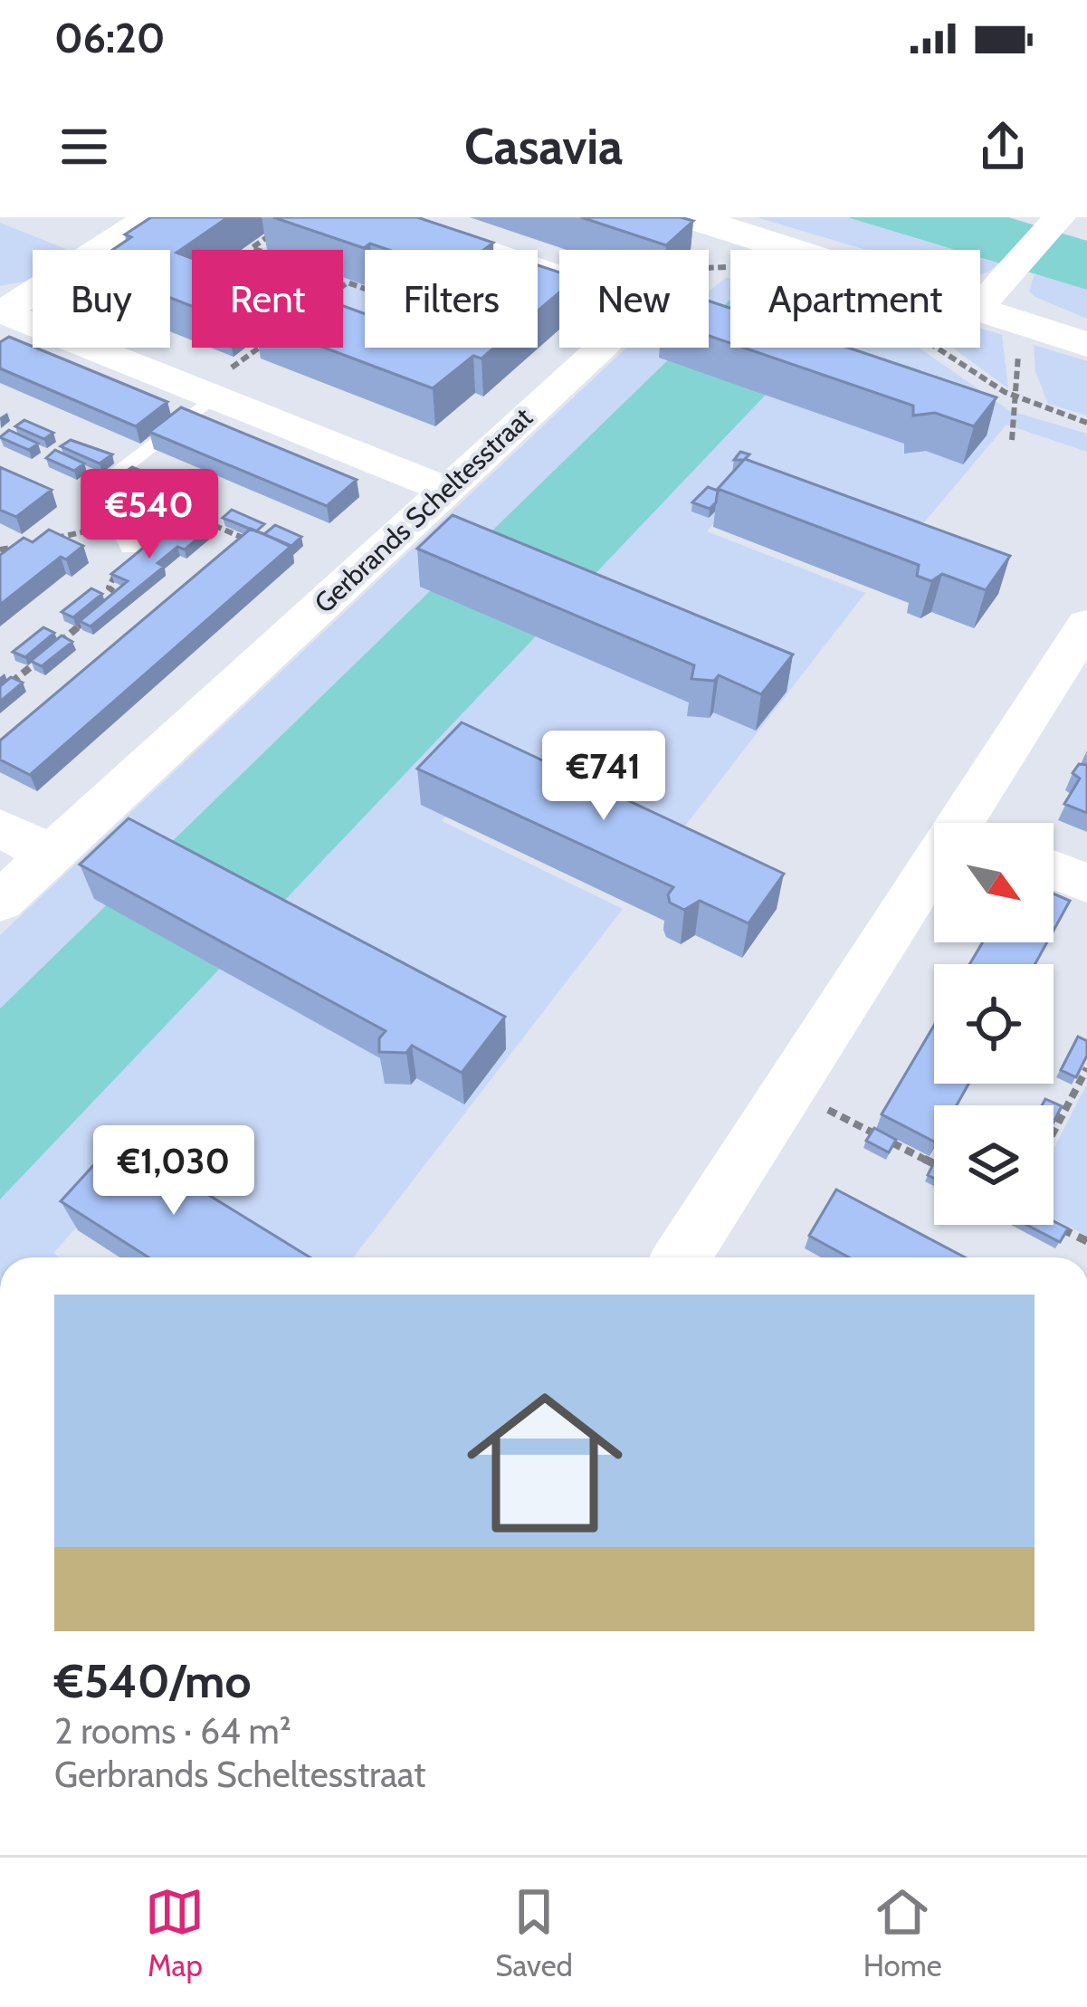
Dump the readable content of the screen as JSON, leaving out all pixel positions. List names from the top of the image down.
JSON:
{
  "streets": {
    "street": ["Gerbrands Scheltesstraat"]
  },
  "north": "bottom right",
  "page": {
    "status": "06:20",
    "header": "Casavia",
    "chip": [
      "Buy",
      "Rent",
      "Filters",
      "New",
      "Apartment"
    ],
    "price": ["€540", "€741", "€1,030"],
    "list": [
      {
        "name": "€540/mo",
        "note": "2 rooms · 64 m² · Gerbrands Scheltesstraat"
      }
    ],
    "tabs": ["Map", "Saved", "Home"]
  }
}
